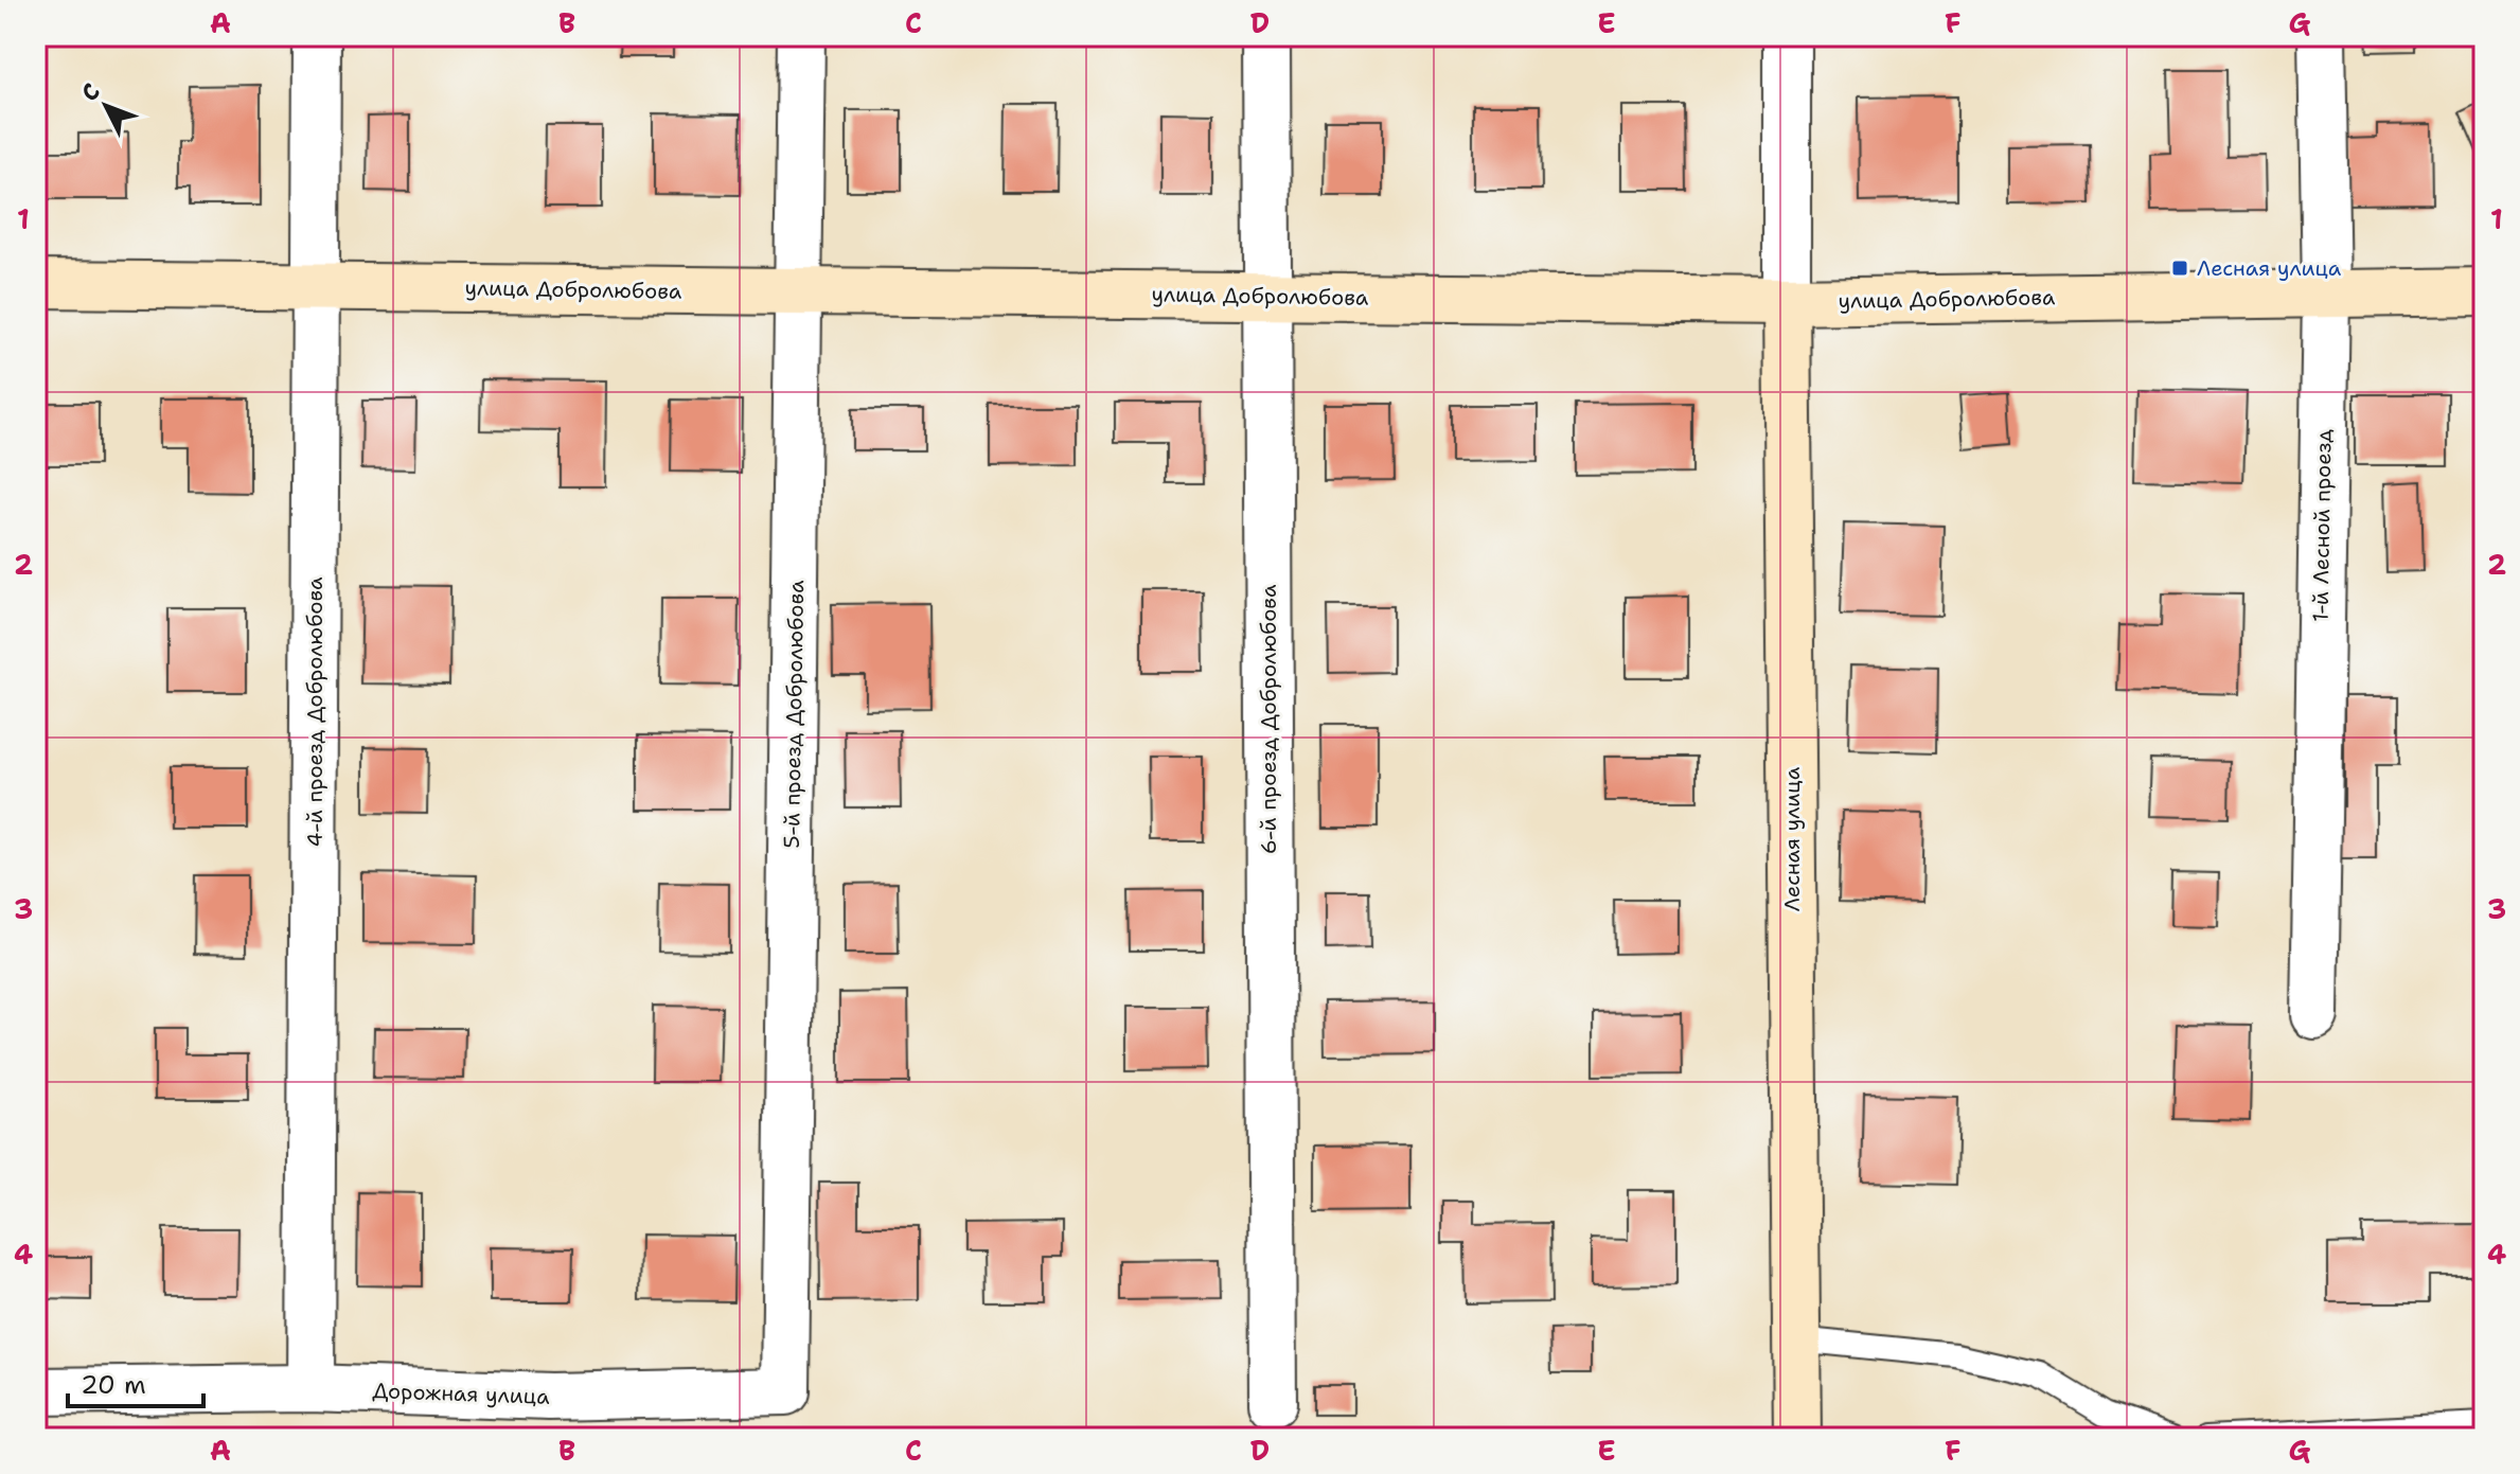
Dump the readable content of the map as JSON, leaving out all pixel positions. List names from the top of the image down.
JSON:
{
  "streets": {
    "street": [
      "улица Добролюбова",
      "1-й Лесной проезд",
      "4-й проезд Добролюбова",
      "5-й проезд Добролюбова",
      "6-й проезд Добролюбова",
      "Лесная улица",
      "Дорожная улица"
    ]
  },
  "crossings": [
    ["улица Добролюбова", "1-й Лесной проезд"],
    ["улица Добролюбова", "4-й проезд Добролюбова"],
    ["улица Добролюбова", "5-й проезд Добролюбова"],
    ["улица Добролюбова", "6-й проезд Добролюбова"],
    ["улица Добролюбова", "Лесная улица"],
    ["4-й проезд Добролюбова", "Дорожная улица"],
    ["5-й проезд Добролюбова", "Дорожная улица"]
  ],
  "places": {
    "transit": ["Лесная улица"]
  },
  "scale_bar": "20 m",
  "north": "top left",
  "grid": {
    "columns": [
      "A",
      "B",
      "C",
      "D",
      "E",
      "F",
      "G"
    ],
    "rows": [
      "1",
      "2",
      "3",
      "4"
    ]
  }
}
